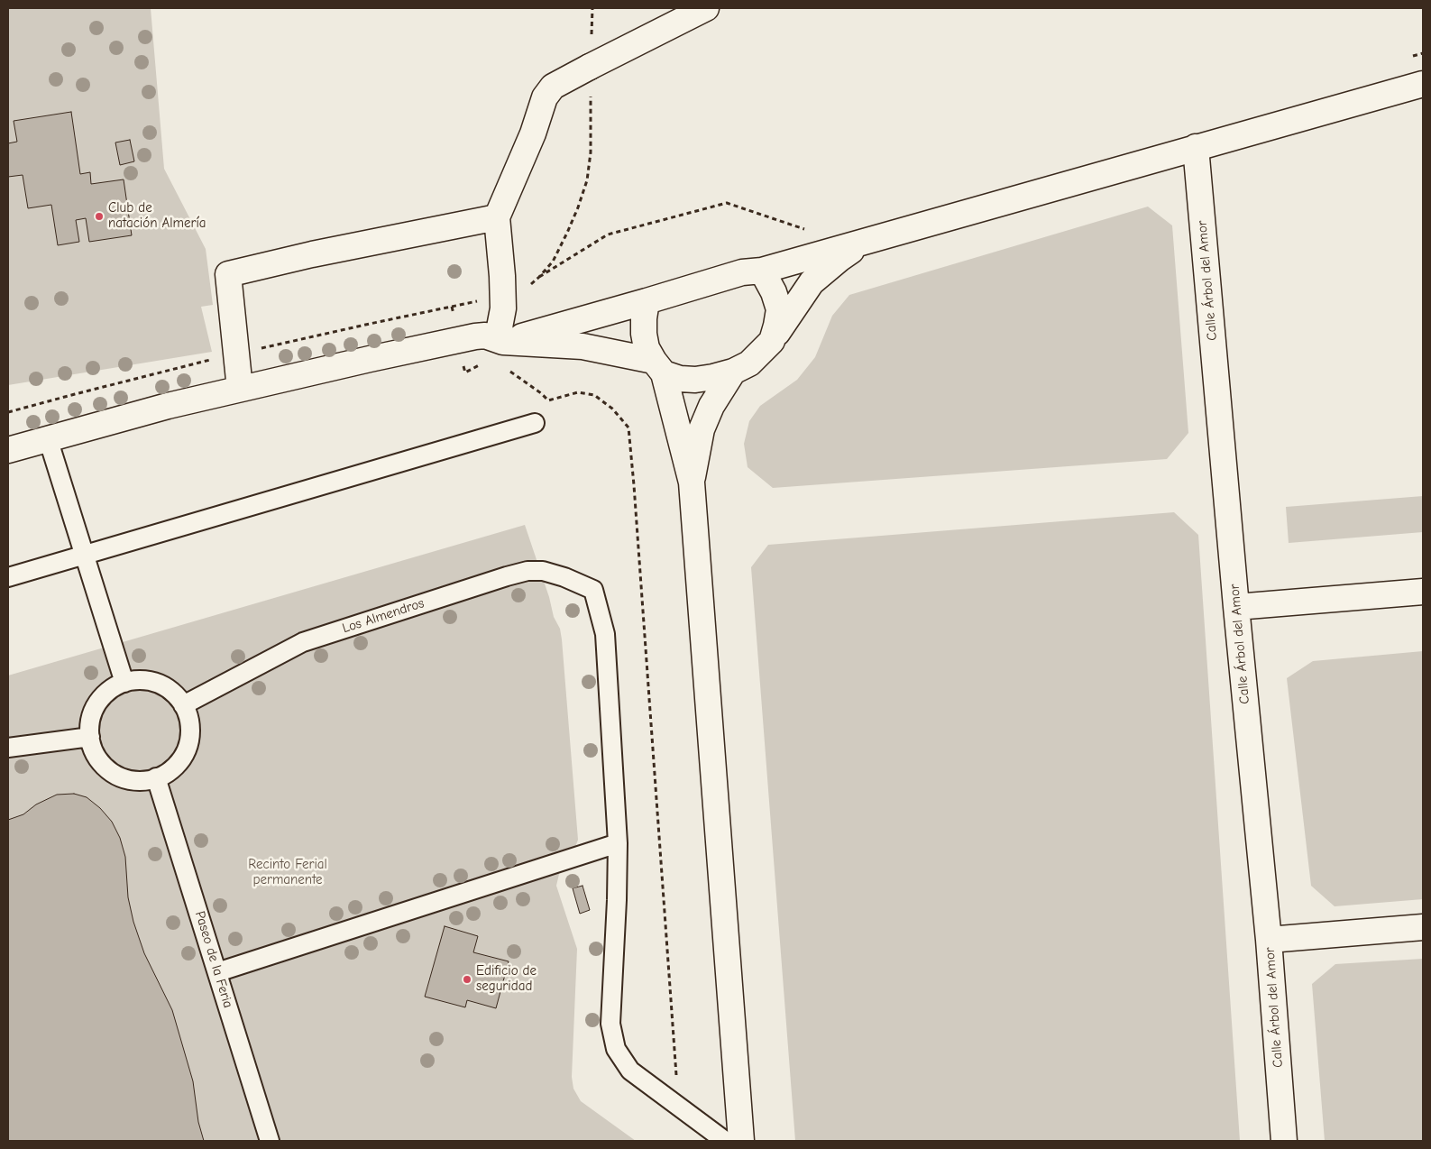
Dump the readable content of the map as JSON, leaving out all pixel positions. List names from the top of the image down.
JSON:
{
  "streets": {
    "street": ["Calle Árbol del Amor"],
    "lane": ["Los Almendros", "Paseo de la Feria"]
  },
  "crossings": [
    ["Los Almendros", "Paseo de la Feria"]
  ],
  "parks": ["Recinto Ferial permanente"],
  "places": ["Club de natación Almería", "Edificio de seguridad"]
}
